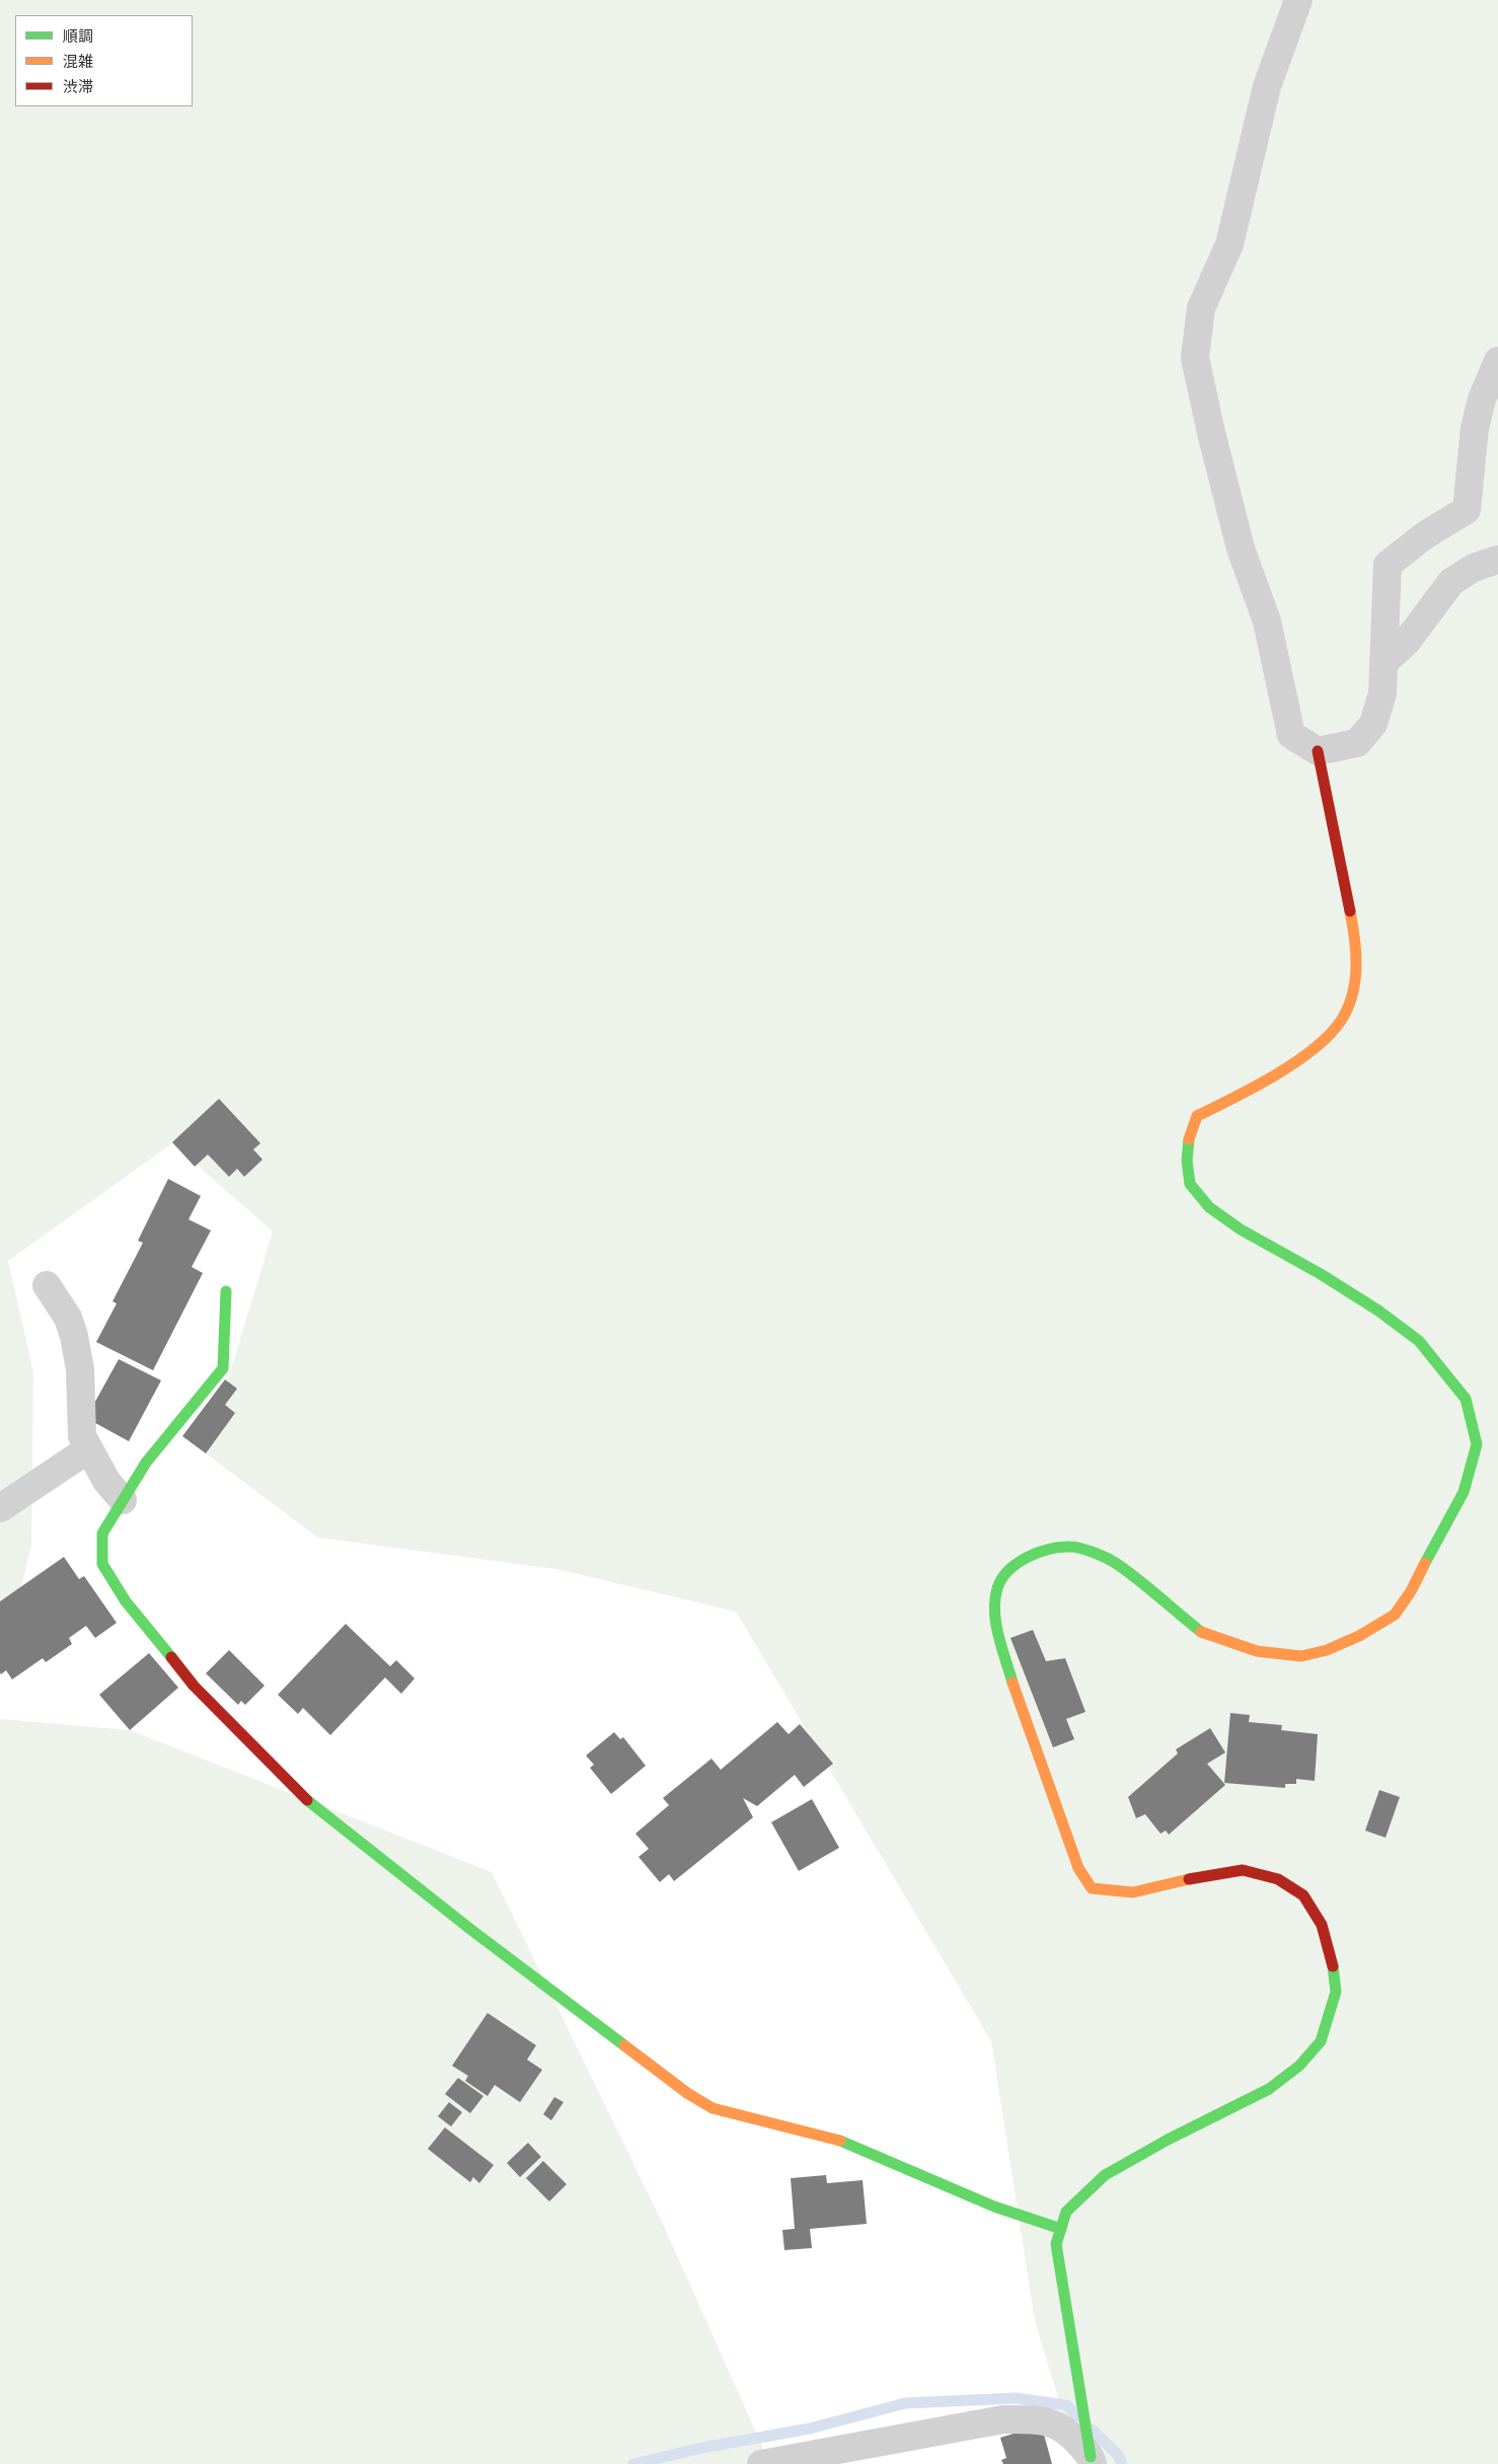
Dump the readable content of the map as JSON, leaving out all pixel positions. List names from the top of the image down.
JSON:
{
  "legend": ["順調", "混雑", "渋滞"]
}
